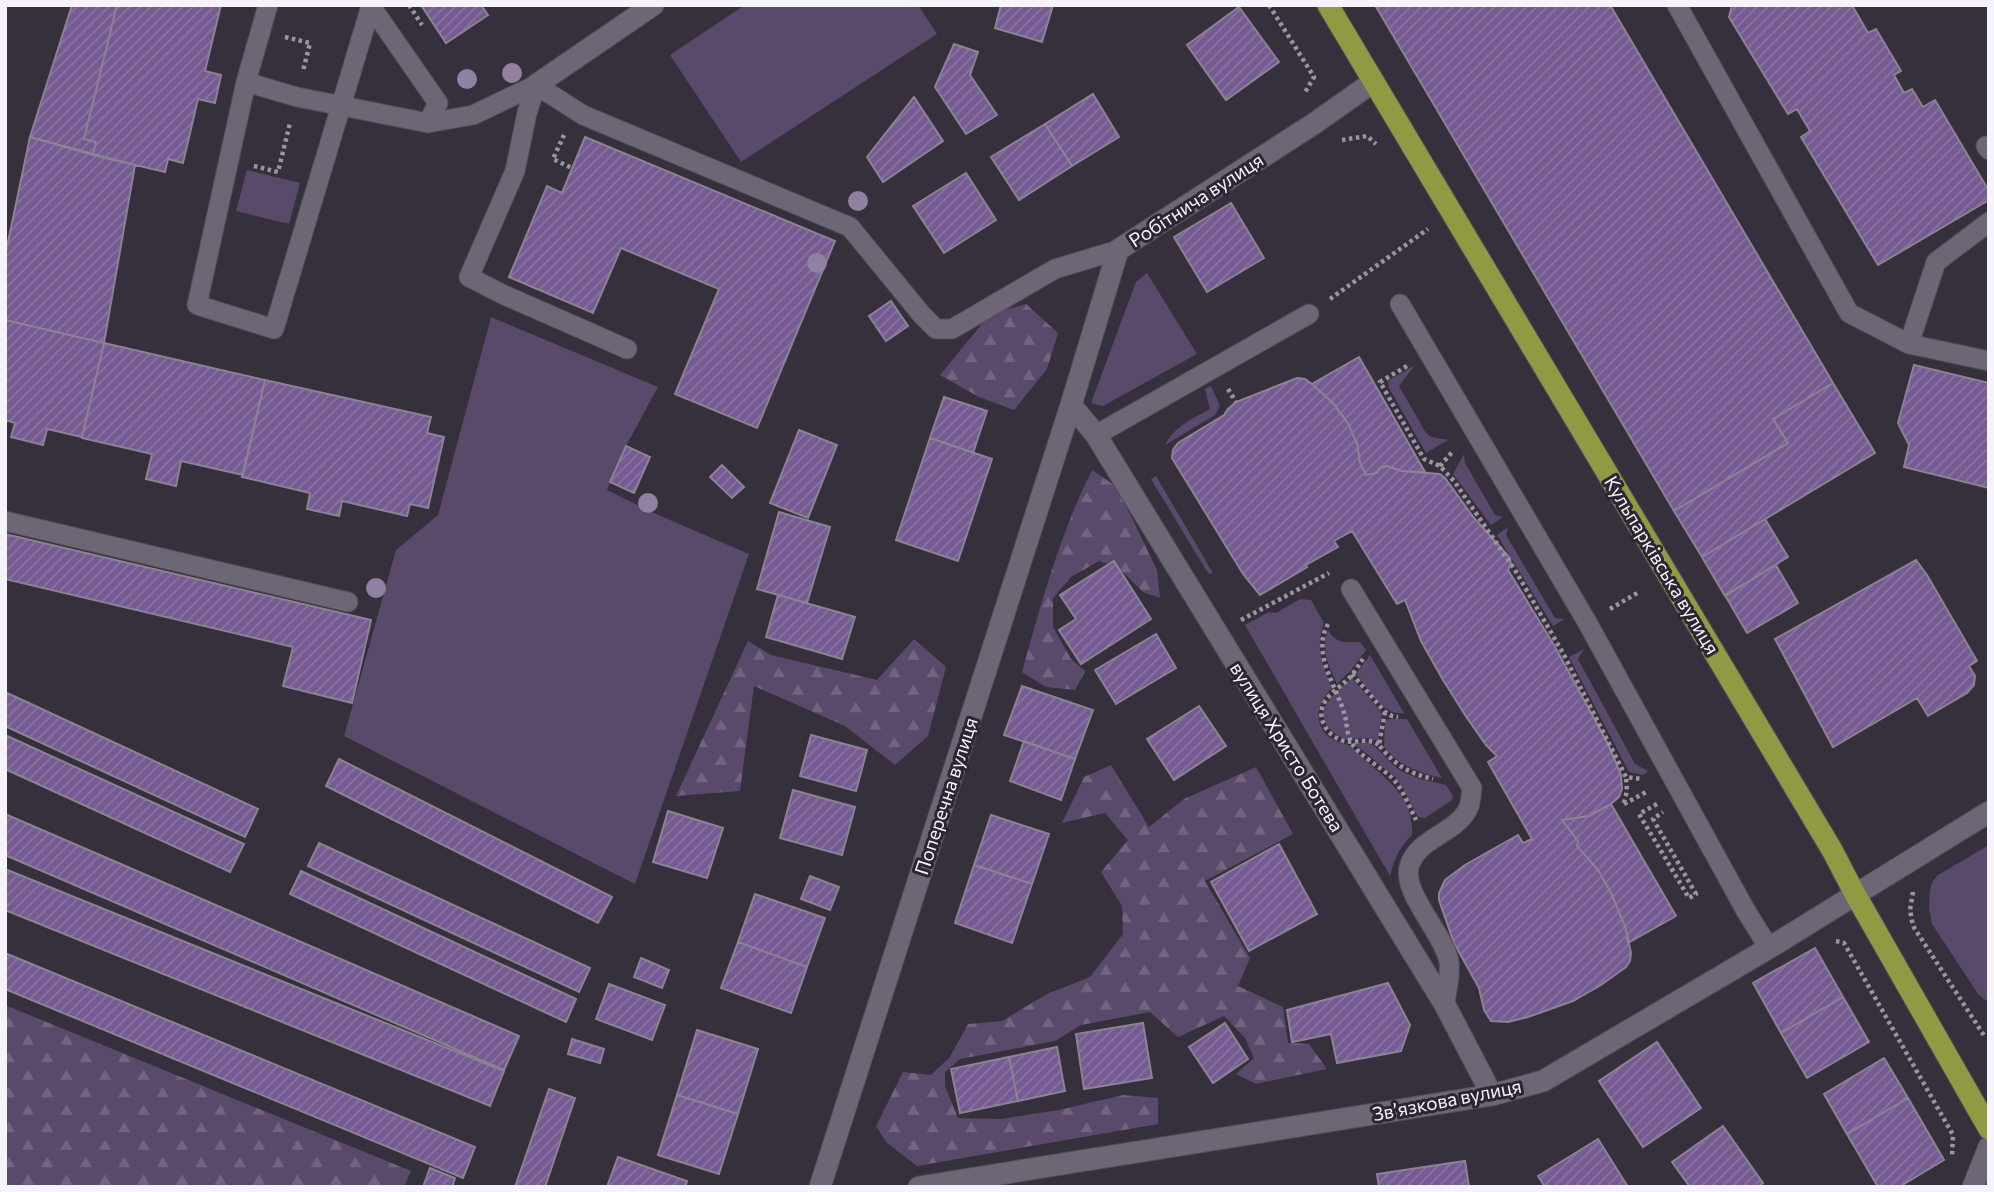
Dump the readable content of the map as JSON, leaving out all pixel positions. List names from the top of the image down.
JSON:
{
  "streets": {
    "main road": ["Кульпарківська вулиця"],
    "street": [
      "Робітнича вулиця",
      "вулиця Христо Ботева",
      "Поперечна вулиця",
      "Звʼязкова вулиця"
    ]
  },
  "crossings": [
    ["Робітнича вулиця", "Кульпарківська вулиця"],
    ["Робітнича вулиця", "вулиця Христо Ботева"],
    ["Робітнича вулиця", "Поперечна вулиця"],
    ["Кульпарківська вулиця", "Звʼязкова вулиця"],
    ["вулиця Христо Ботева", "Поперечна вулиця"],
    ["вулиця Христо Ботева", "Звʼязкова вулиця"]
  ]
}
